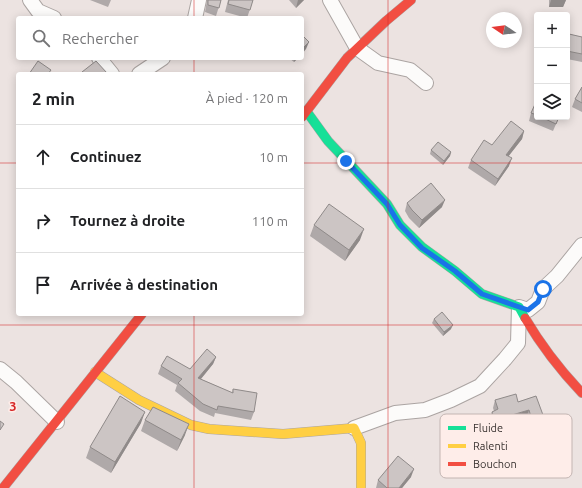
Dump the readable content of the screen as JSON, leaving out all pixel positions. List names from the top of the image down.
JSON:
{
  "legend": ["Fluide", "Ralenti", "Bouchon"],
  "north": "left",
  "page": {
    "map_buttons": ["+", "−"],
    "search": "Rechercher",
    "heading": ["2 min", "À pied · 120 m"],
    "list": [
      ["Continuez", "10 m"],
      ["Tournez à droite", "110 m"],
      "Arrivée à destination"
    ]
  },
  "grid": {
    "rows": ["3"]
  }
}
